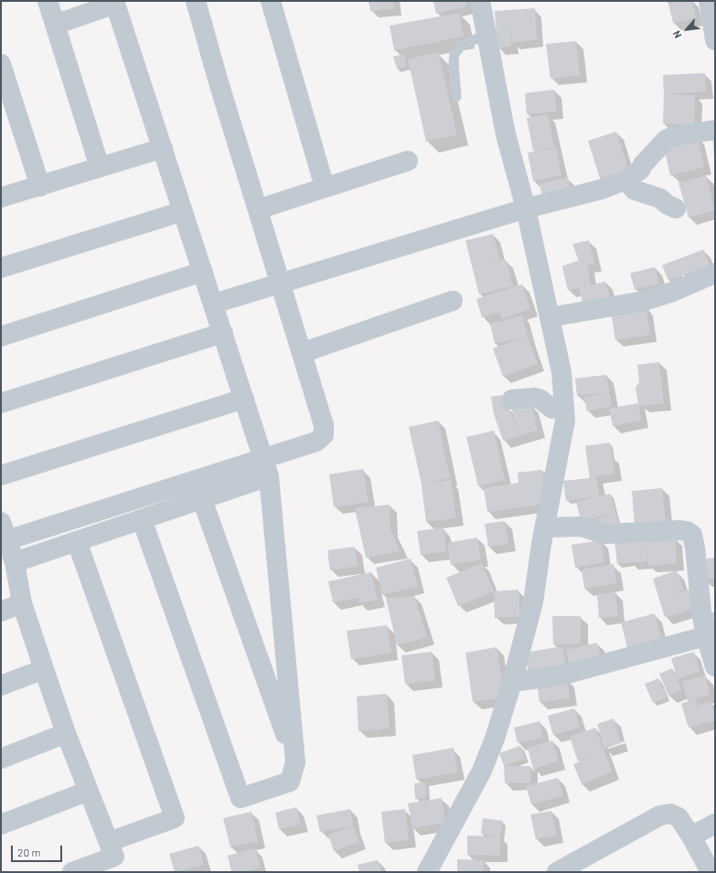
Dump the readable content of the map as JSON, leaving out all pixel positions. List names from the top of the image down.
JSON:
{
  "scale_bar": "20 m",
  "north": "bottom left"
}
